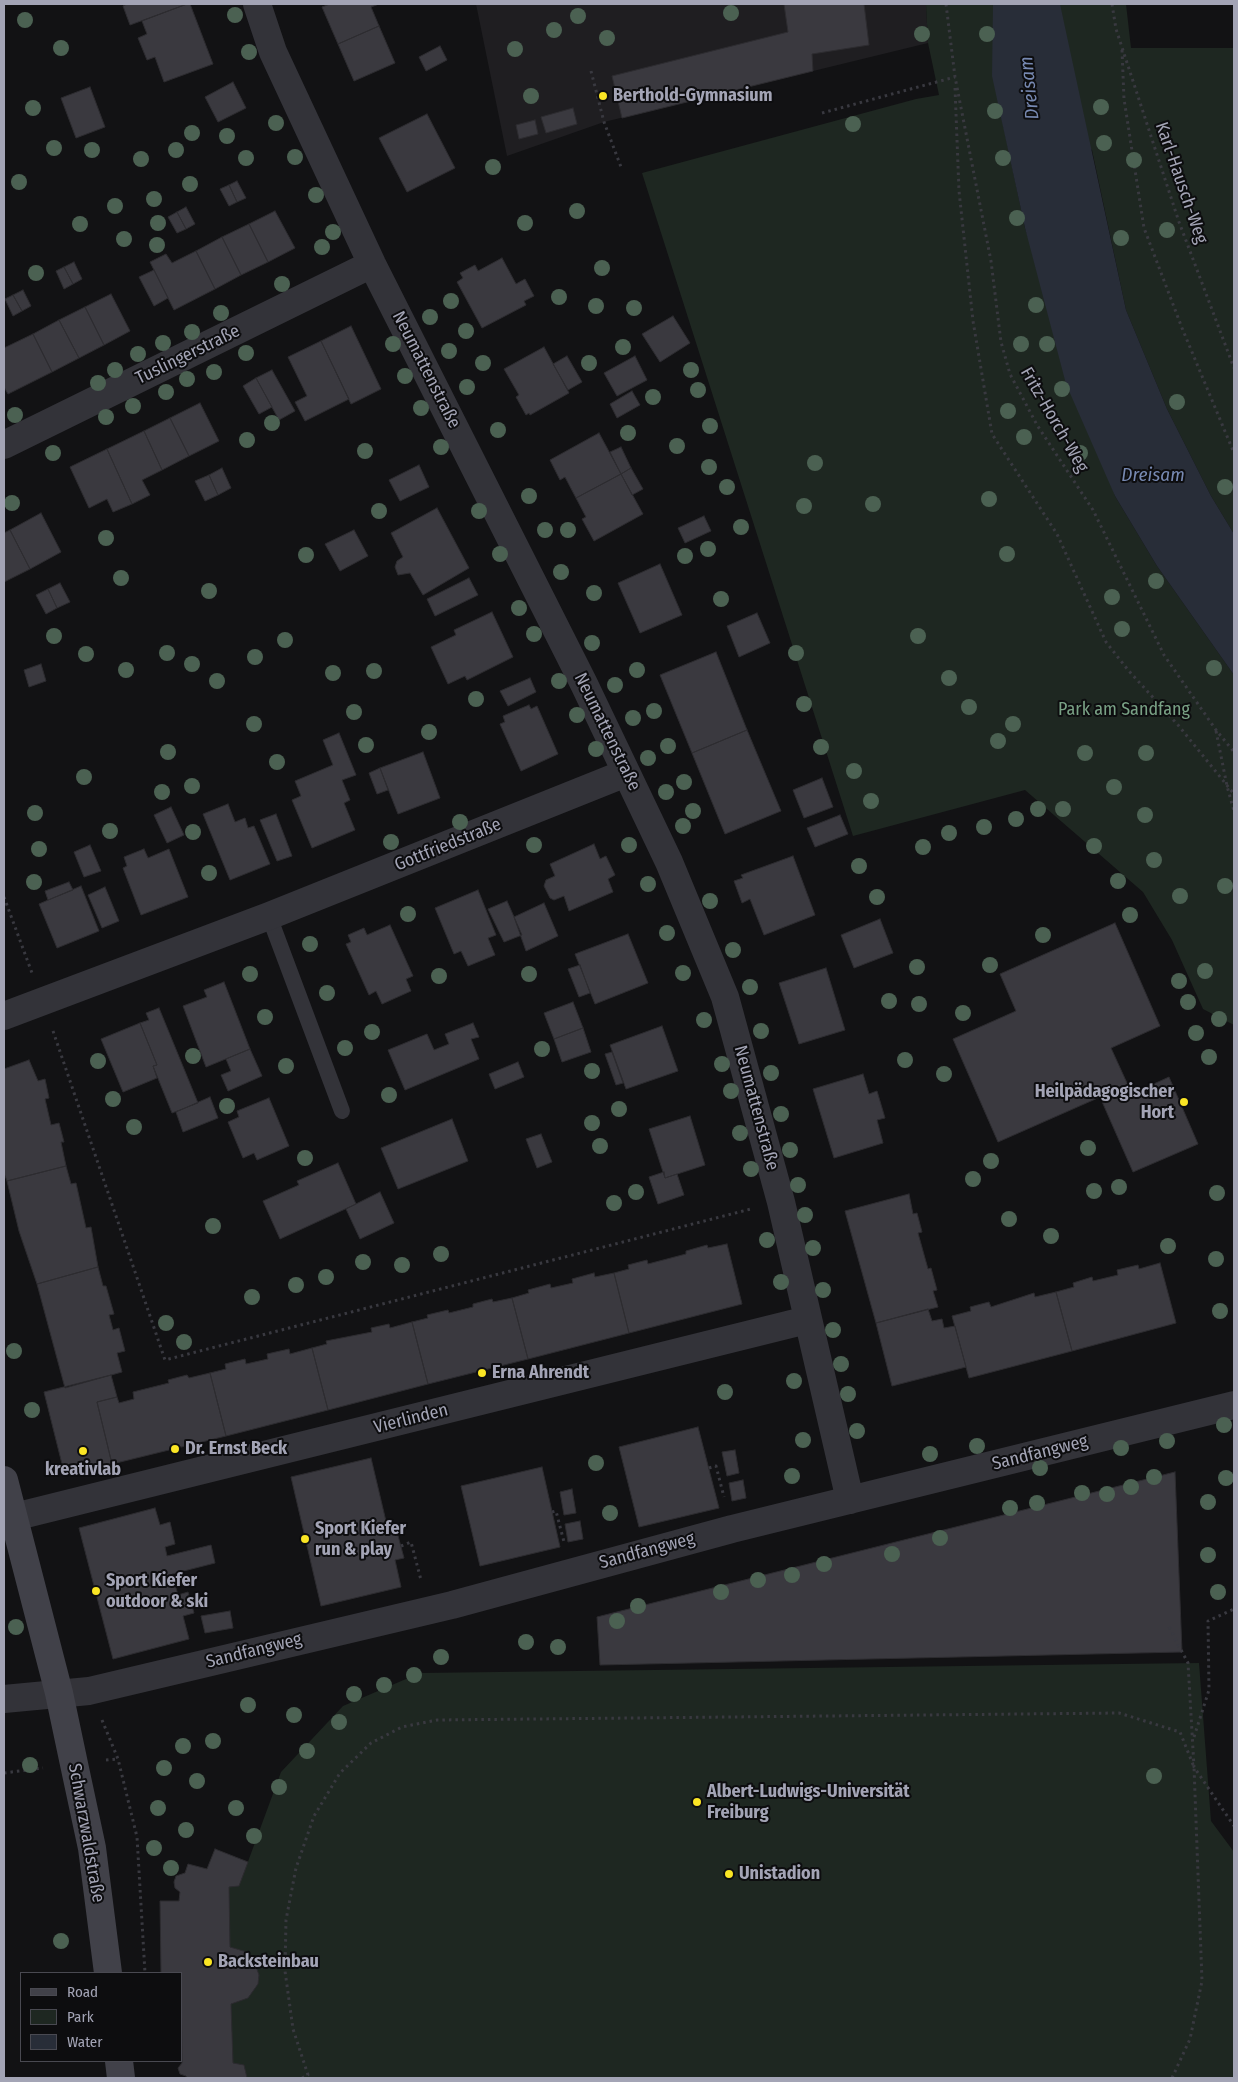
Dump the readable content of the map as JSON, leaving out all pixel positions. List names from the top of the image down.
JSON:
{
  "streets": {
    "main road": ["Schwarzwaldstraße"],
    "street": [
      "Tuslingerstraße",
      "Neumattenstraße",
      "Gottfriedstraße",
      "Vierlinden",
      "Sandfangweg"
    ],
    "path": ["Karl-Hausch-Weg", "Fritz-Horch-Weg"]
  },
  "crossings": [
    ["Tuslingerstraße", "Neumattenstraße"],
    ["Neumattenstraße", "Gottfriedstraße"],
    ["Neumattenstraße", "Vierlinden"],
    ["Neumattenstraße", "Sandfangweg"],
    ["Vierlinden", "Schwarzwaldstraße"],
    ["Sandfangweg", "Schwarzwaldstraße"]
  ],
  "water": ["Dreisam"],
  "parks": ["Park am Sandfang"],
  "places": [
    "Berthold-Gymnasium",
    "Heilpädagogischer Hort",
    "Erna Ahrendt",
    "Dr. Ernst Beck",
    "kreativlab",
    "Sport Kiefer run & play",
    "Sport Kiefer outdoor & ski",
    "Albert-Ludwigs-Universität Freiburg",
    "Unistadion",
    "Backsteinbau"
  ],
  "legend": ["Road", "Park", "Water"]
}
